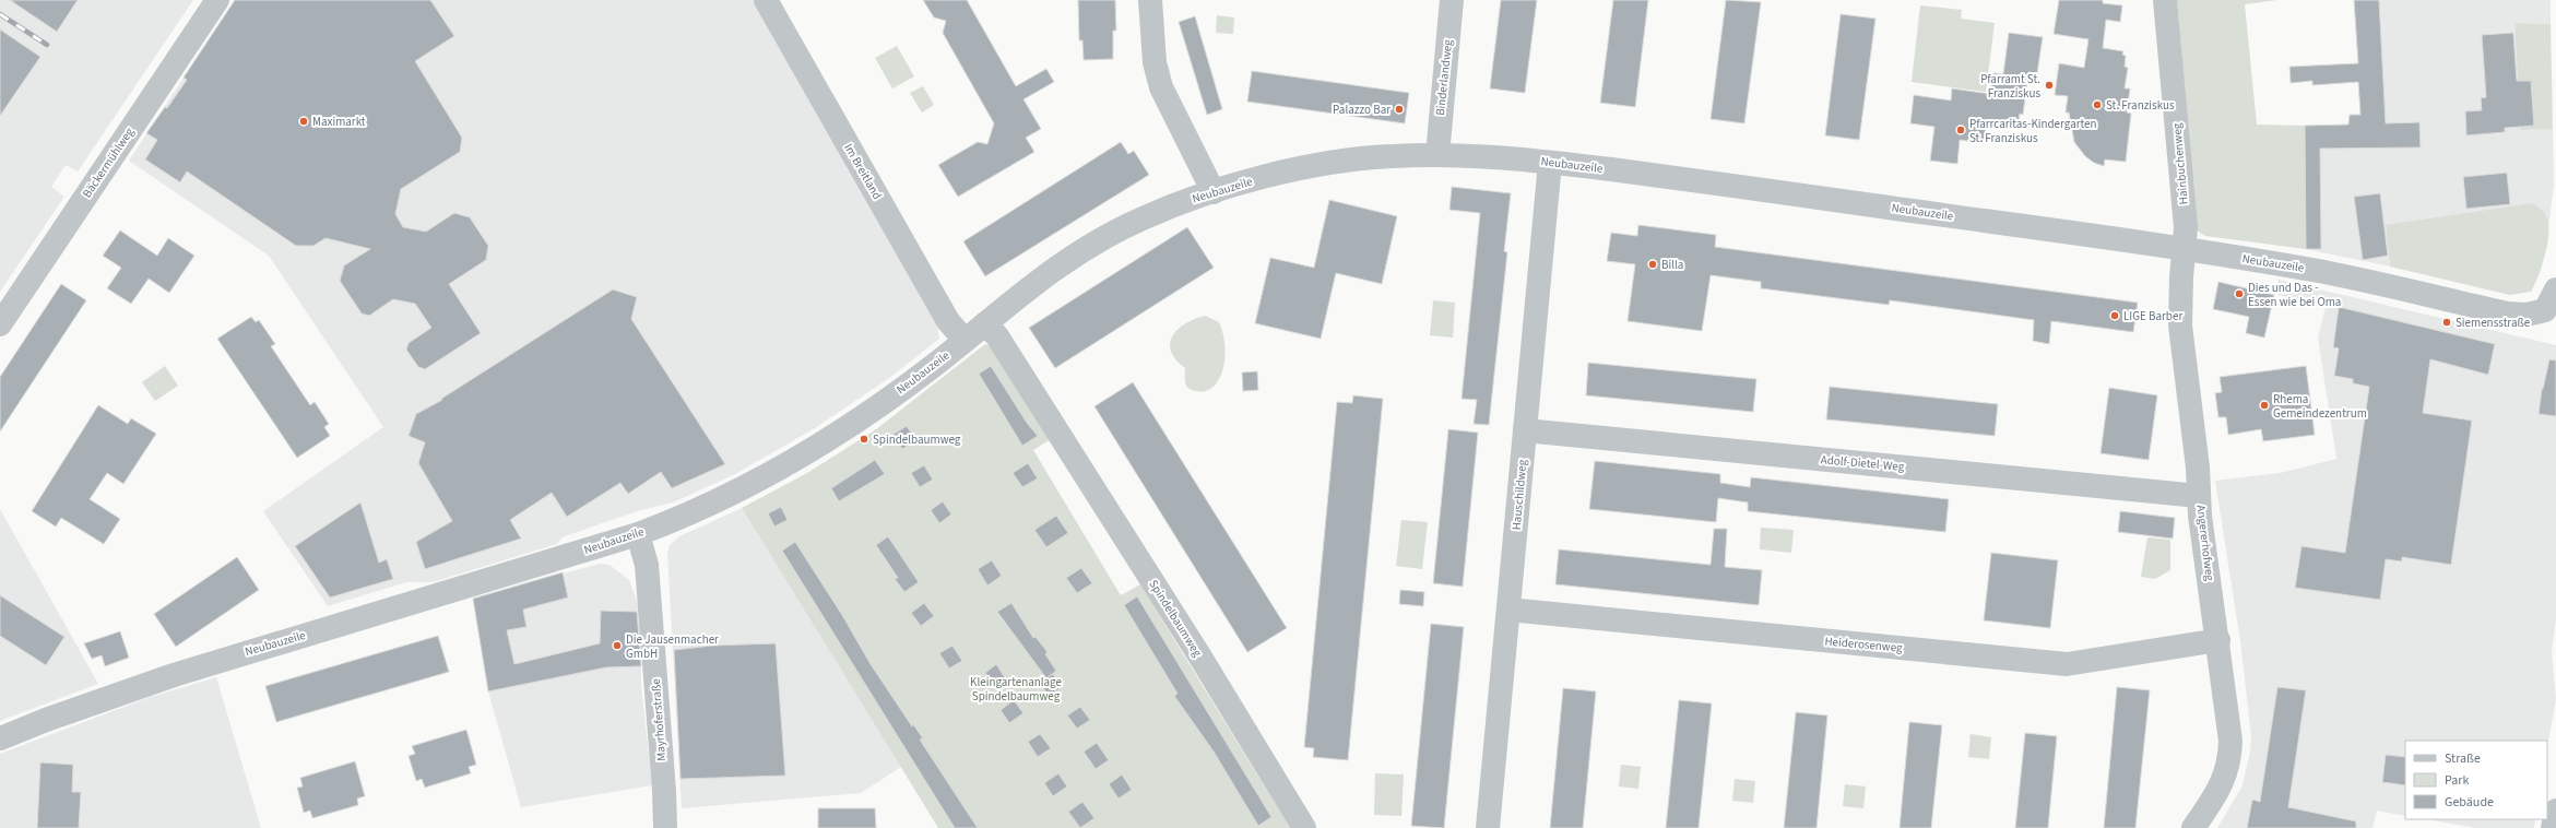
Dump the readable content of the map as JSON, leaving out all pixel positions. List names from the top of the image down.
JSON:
{
  "streets": {
    "street": [
      "Binderlandweg",
      "Bäckermühlweg",
      "Hainbuchenweg",
      "Neubauzeile",
      "Im Breitland",
      "Adolf-Dietel-Weg",
      "Hauschildweg",
      "Angererhofweg",
      "Spindelbaumweg",
      "Heiderosenweg",
      "Mayrhoferstraße"
    ]
  },
  "crossings": [
    ["Binderlandweg", "Neubauzeile"],
    ["Hainbuchenweg", "Neubauzeile"],
    ["Hainbuchenweg", "Angererhofweg"],
    ["Neubauzeile", "Im Breitland"],
    ["Neubauzeile", "Hauschildweg"],
    ["Neubauzeile", "Angererhofweg"],
    ["Neubauzeile", "Spindelbaumweg"],
    ["Neubauzeile", "Mayrhoferstraße"],
    ["Adolf-Dietel-Weg", "Hauschildweg"],
    ["Adolf-Dietel-Weg", "Angererhofweg"],
    ["Hauschildweg", "Heiderosenweg"],
    ["Angererhofweg", "Heiderosenweg"]
  ],
  "parks": ["Kleingartenanlage Spindelbaumweg"],
  "places": [
    "Pfarramt St. Franziskus",
    "St. Franziskus",
    "Palazzo Bar",
    "Maximarkt",
    "Pfarrcaritas-Kindergarten St. Franziskus",
    "Billa",
    "Dies und Das - Essen wie bei Oma",
    "LIGE Barber",
    "Siemensstraße",
    "Rhema Gemeindezentrum",
    "Spindelbaumweg",
    "Die Jausenmacher GmbH"
  ],
  "legend": ["Straße", "Park", "Gebäude"]
}
